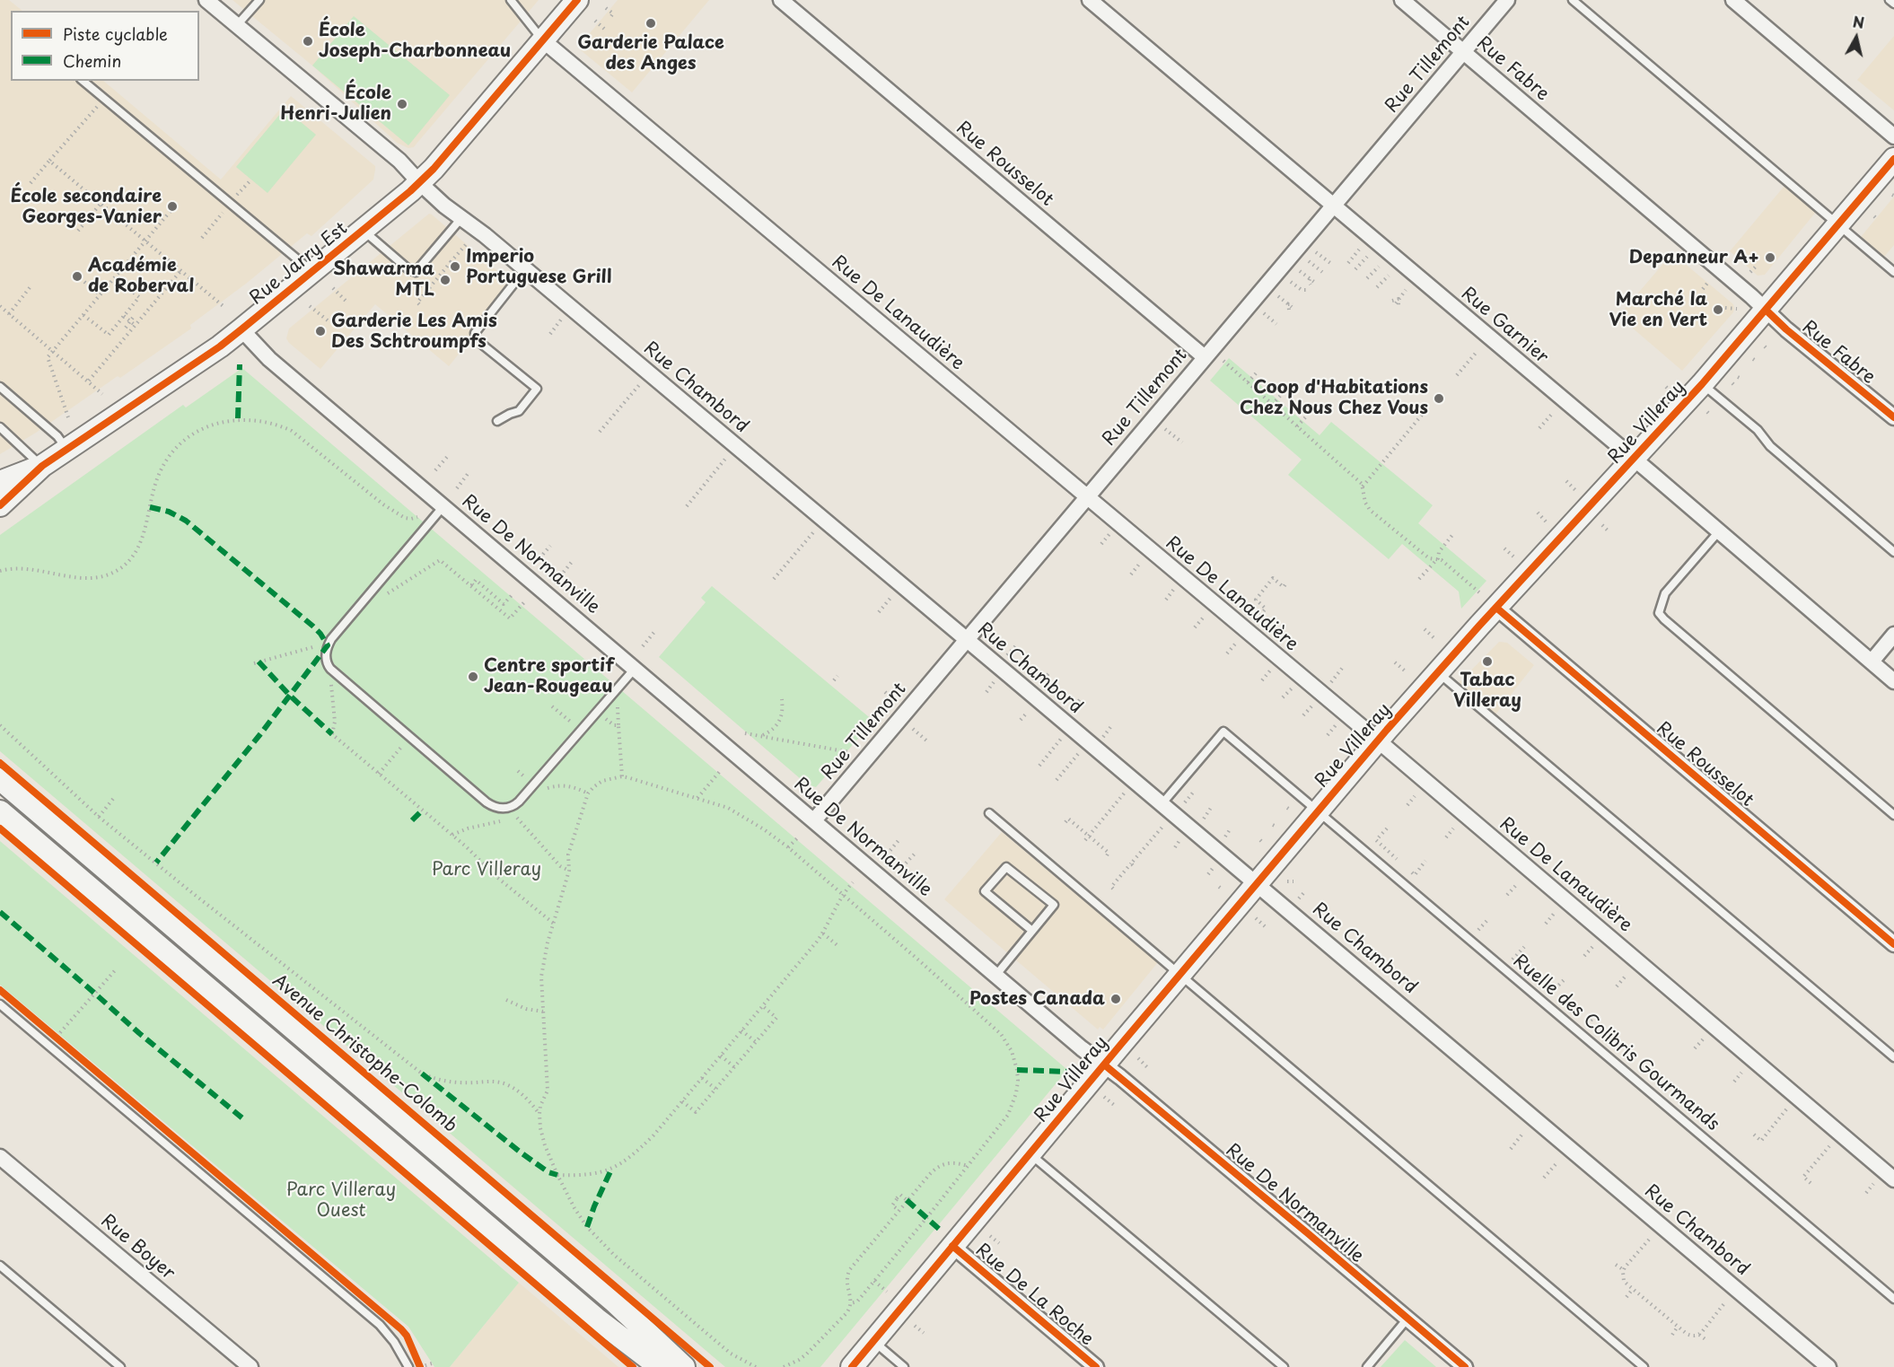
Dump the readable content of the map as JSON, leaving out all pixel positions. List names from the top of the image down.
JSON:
{
  "streets": {
    "main road": ["Rue Jarry Est", "Rue Villeray", "Avenue Christophe-Colomb"],
    "street": [
      "Rue Tillemont",
      "Rue Fabre",
      "Rue Rousselot",
      "Rue De Lanaudière",
      "Rue Garnier",
      "Rue Chambord",
      "Rue De Normanville",
      "Rue Boyer",
      "Rue De La Roche"
    ],
    "lane": ["Ruelle des Colibris Gourmands"]
  },
  "crossings": [
    ["Rue Tillemont", "Rue Fabre"],
    ["Rue Tillemont", "Rue Rousselot"],
    ["Rue Tillemont", "Rue De Lanaudière"],
    ["Rue Tillemont", "Rue Garnier"],
    ["Rue Tillemont", "Rue Chambord"],
    ["Rue Tillemont", "Rue De Normanville"],
    ["Rue Fabre", "Rue Villeray"],
    ["Rue Rousselot", "Rue Villeray"],
    ["Rue Jarry Est", "Rue De Lanaudière"],
    ["Rue Jarry Est", "Rue Chambord"],
    ["Rue Jarry Est", "Rue De Normanville"],
    ["Rue De Lanaudière", "Rue Villeray"],
    ["Rue Garnier", "Rue Villeray"],
    ["Rue Chambord", "Rue Villeray"],
    ["Rue Chambord", "Ruelle des Colibris Gourmands"],
    ["Rue Villeray", "Rue De Normanville"],
    ["Rue Villeray", "Ruelle des Colibris Gourmands"],
    ["Rue Villeray", "Rue De La Roche"]
  ],
  "parks": ["Parc Villeray", "Parc Villeray Ouest"],
  "places": [
    "Garderie Palace des Anges",
    "École Joseph-Charbonneau",
    "École Henri-Julien",
    "École secondaire Georges-Vanier",
    "Depanneur A+",
    "Imperio Portuguese Grill",
    "Académie de Roberval",
    "Shawarma MTL",
    "Marché la Vie en Vert",
    "Garderie Les Amis Des Schtroumpfs",
    "Coop d'Habitations Chez Nous Chez Vous",
    "Tabac Villeray",
    "Centre sportif Jean-Rougeau",
    "Postes Canada"
  ],
  "legend": ["Piste cyclable", "Chemin"],
  "north": "top"
}
